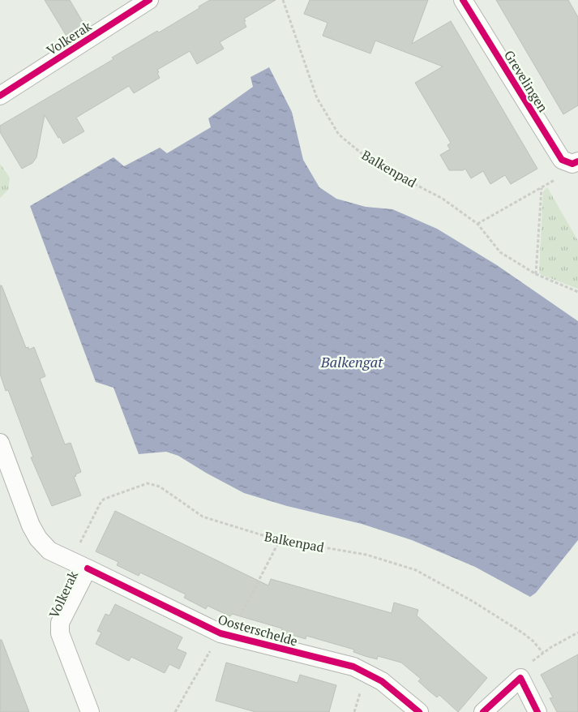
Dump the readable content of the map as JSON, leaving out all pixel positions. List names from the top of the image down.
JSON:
{
  "streets": {
    "street": ["Volkerak", "Grevelingen", "Oosterschelde"],
    "path": ["Balkenpad"]
  },
  "crossings": [
    ["Volkerak", "Balkenpad"],
    ["Volkerak", "Oosterschelde"]
  ],
  "water": ["Balkengat"]
}
